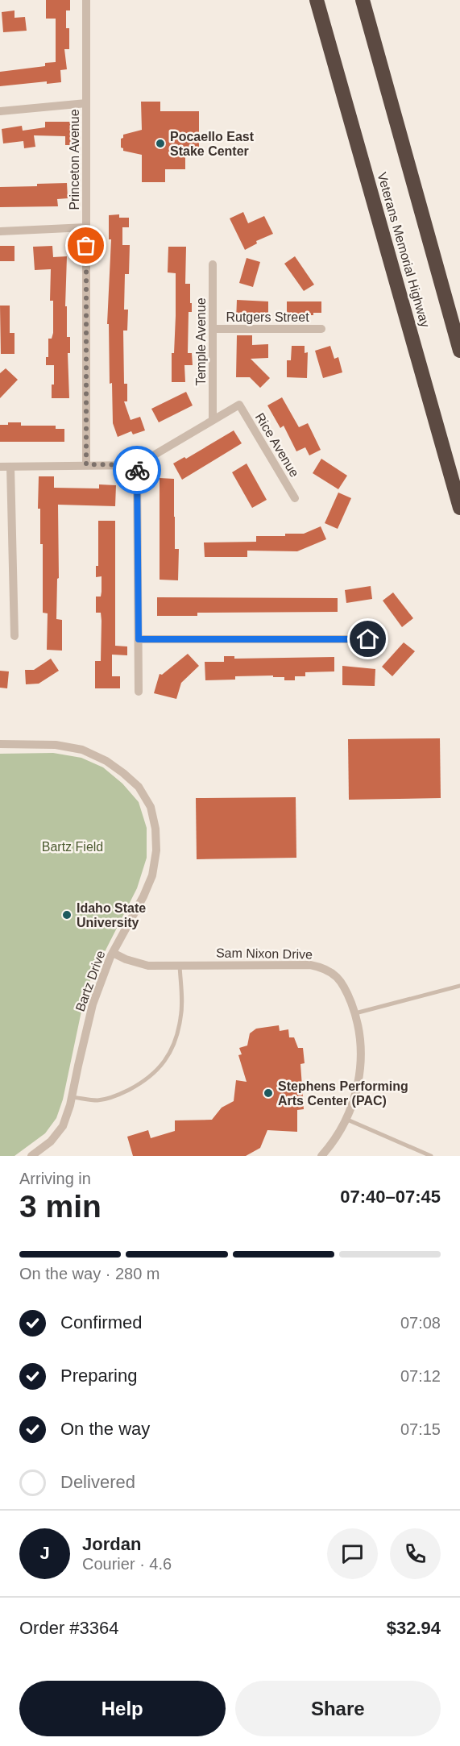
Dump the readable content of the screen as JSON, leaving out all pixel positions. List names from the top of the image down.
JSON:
{
  "streets": {
    "highway": ["Veterans Memorial Highway"],
    "street": [
      "Princeton Avenue",
      "Rutgers Street",
      "Temple Avenue",
      "Rice Avenue",
      "Sam Nixon Drive",
      "Bartz Drive"
    ]
  },
  "crossings": [
    ["Rutgers Street", "Temple Avenue"],
    ["Temple Avenue", "Rice Avenue"],
    ["Sam Nixon Drive", "Bartz Drive"]
  ],
  "parks": ["Bartz Field"],
  "places": ["Pocaello East Stake Center", "Idaho State University", "Stephens Performing Arts Center (PAC)"],
  "page": {
    "heading": ["3 min", "Arriving in", "07:40–07:45"],
    "panel": [
      "Jordan",
      "Courier · 4.6",
      "Order #3364",
      "$32.94"
    ],
    "bar": "On the way · 280 m",
    "list": [
      ["Confirmed", "07:08"],
      ["Preparing", "07:12"],
      ["On the way", "07:15"],
      "Delivered"
    ],
    "round": "J",
    "buttons": ["Help", "Share"]
  }
}
